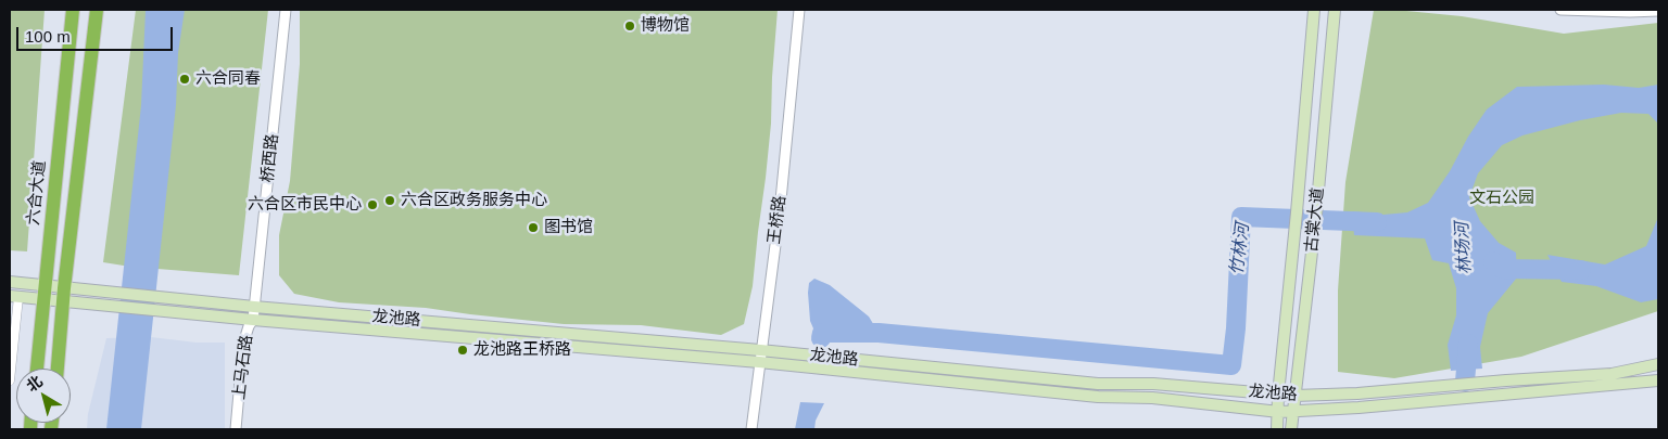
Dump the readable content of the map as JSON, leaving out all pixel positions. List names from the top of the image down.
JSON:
{
  "streets": {
    "highway": ["六合大道"],
    "main road": ["古棠大道", "龙池路"],
    "street": ["桥西路", "王桥路", "上马石路"]
  },
  "crossings": [
    ["桥西路", "龙池路"],
    ["桥西路", "上马石路"],
    ["六合大道", "龙池路"],
    ["王桥路", "龙池路"],
    ["古棠大道", "龙池路"],
    ["龙池路", "上马石路"]
  ],
  "water": ["林场河", "竹林河"],
  "parks": ["文石公园"],
  "places": [
    "博物馆",
    "六合同春",
    "六合区政务服务中心",
    "六合区市民中心",
    "图书馆",
    "龙池路王桥路"
  ],
  "scale_bar": "100 m",
  "north": "top left"
}
